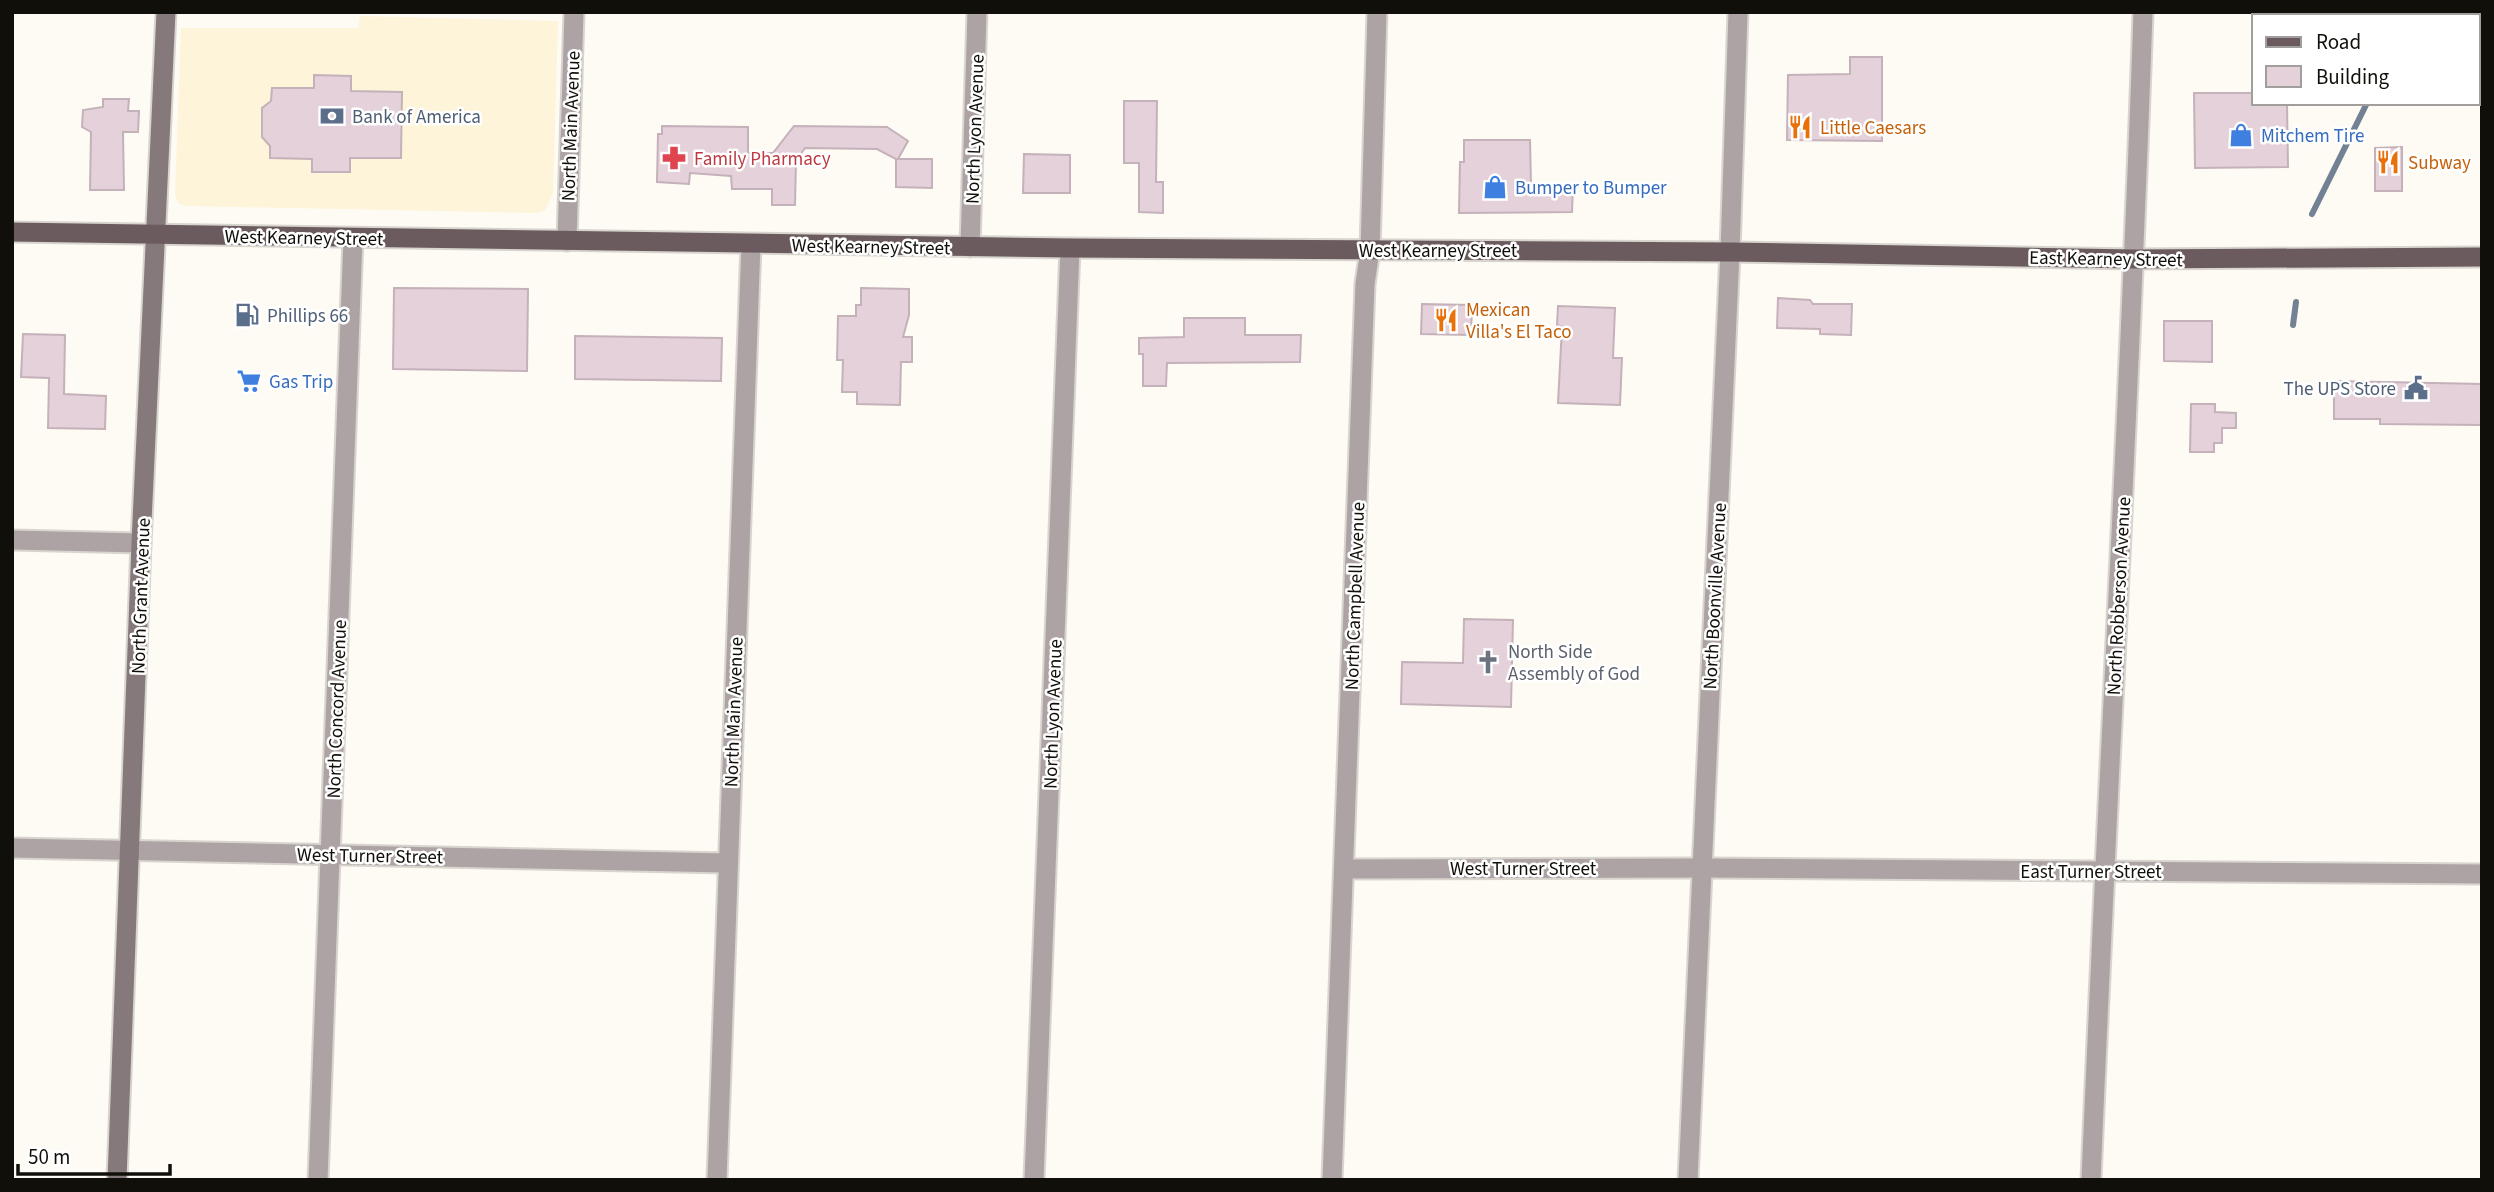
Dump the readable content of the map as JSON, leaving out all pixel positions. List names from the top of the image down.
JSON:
{
  "streets": {
    "main road": ["West Kearney Street", "East Kearney Street", "North Grant Avenue"],
    "street": [
      "North Main Avenue",
      "North Lyon Avenue",
      "North Campbell Avenue",
      "North Boonville Avenue",
      "North Robberson Avenue",
      "North Concord Avenue",
      "West Turner Street",
      "East Turner Street"
    ]
  },
  "crossings": [
    ["North Main Avenue", "West Kearney Street"],
    ["North Main Avenue", "West Turner Street"],
    ["North Lyon Avenue", "West Kearney Street"],
    ["West Kearney Street", "East Kearney Street"],
    ["West Kearney Street", "North Grant Avenue"],
    ["West Kearney Street", "North Campbell Avenue"],
    ["West Kearney Street", "North Boonville Avenue"],
    ["West Kearney Street", "North Concord Avenue"],
    ["East Kearney Street", "North Boonville Avenue"],
    ["East Kearney Street", "North Robberson Avenue"],
    ["North Grant Avenue", "West Turner Street"],
    ["North Campbell Avenue", "West Turner Street"],
    ["North Boonville Avenue", "West Turner Street"],
    ["North Boonville Avenue", "East Turner Street"],
    ["North Robberson Avenue", "East Turner Street"],
    ["North Concord Avenue", "West Turner Street"],
    ["West Turner Street", "East Turner Street"]
  ],
  "places": {
    "bank": ["Bank of America"],
    "restaurant": ["Little Caesars", "Subway", "Mexican Villa's El Taco"],
    "shop": ["Mitchem Tire", "Bumper to Bumper"],
    "pharmacy": ["Family Pharmacy"],
    "fuel station": ["Phillips 66"],
    "supermarket": ["Gas Trip"],
    "public building": ["The UPS Store"],
    "church": ["North Side Assembly of God"]
  },
  "legend": ["Road", "Building"],
  "scale_bar": "50 m"
}
